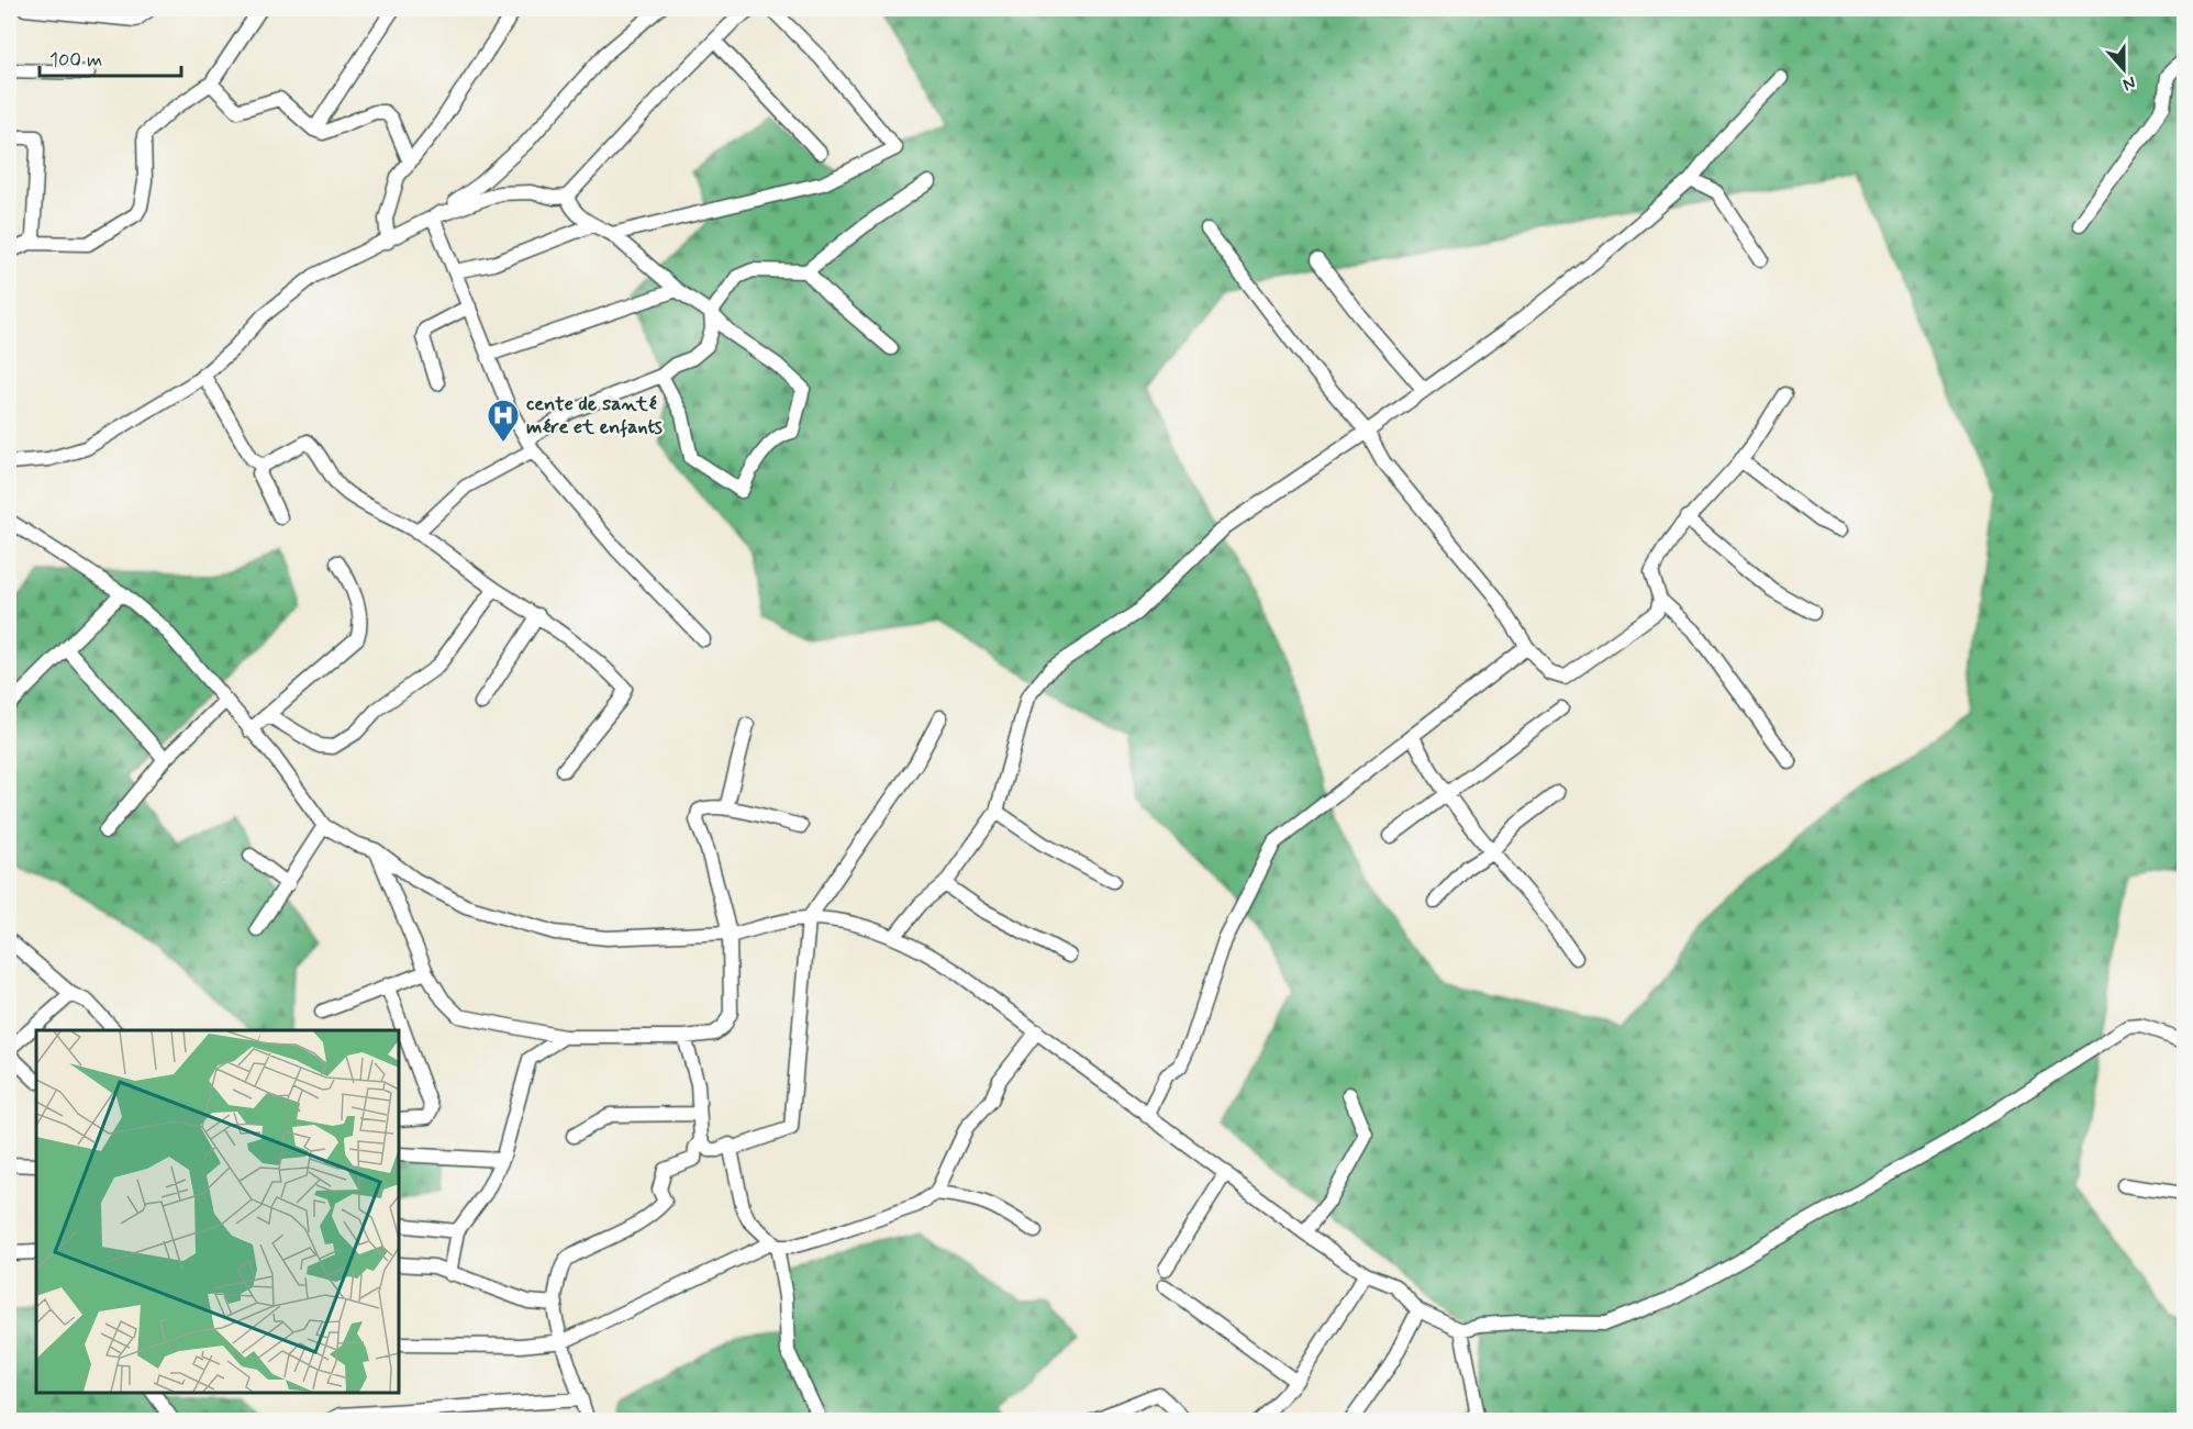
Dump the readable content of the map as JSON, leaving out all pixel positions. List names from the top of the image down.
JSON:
{
  "places": {
    "hospital": ["cente de santé mére et enfants"]
  },
  "scale_bar": "100 m",
  "north": "bottom"
}
